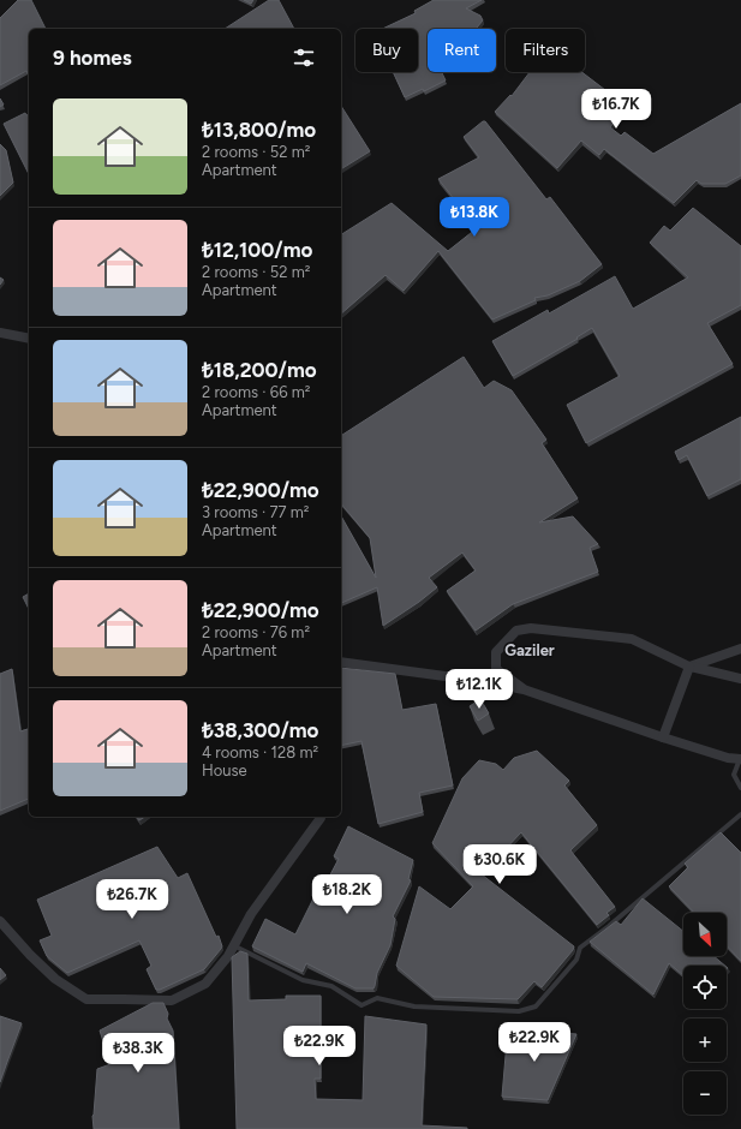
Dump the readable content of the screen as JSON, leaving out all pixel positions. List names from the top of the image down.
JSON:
{
  "districts": ["Gaziler"],
  "north": "bottom right",
  "page": {
    "chip": ["Buy", "Rent", "Filters"],
    "heading": "9 homes",
    "list": [
      {
        "name": "₺13,800/mo",
        "note": "2 rooms · 52 m² · Apartment"
      },
      {
        "name": "₺12,100/mo",
        "note": "2 rooms · 52 m² · Apartment"
      },
      {
        "name": "₺18,200/mo",
        "note": "2 rooms · 66 m² · Apartment"
      },
      {
        "name": "₺22,900/mo",
        "note": "3 rooms · 77 m² · Apartment"
      },
      {
        "name": "₺22,900/mo",
        "note": "2 rooms · 76 m² · Apartment"
      },
      {
        "name": "₺38,300/mo",
        "note": "4 rooms · 128 m² · House"
      }
    ],
    "price": [
      "₺16.7K",
      "₺13.8K",
      "₺12.1K",
      "₺30.6K",
      "₺18.2K",
      "₺26.7K",
      "₺22.9K",
      "₺22.9K",
      "₺38.3K"
    ],
    "map_buttons": ["+", "−"]
  }
}
